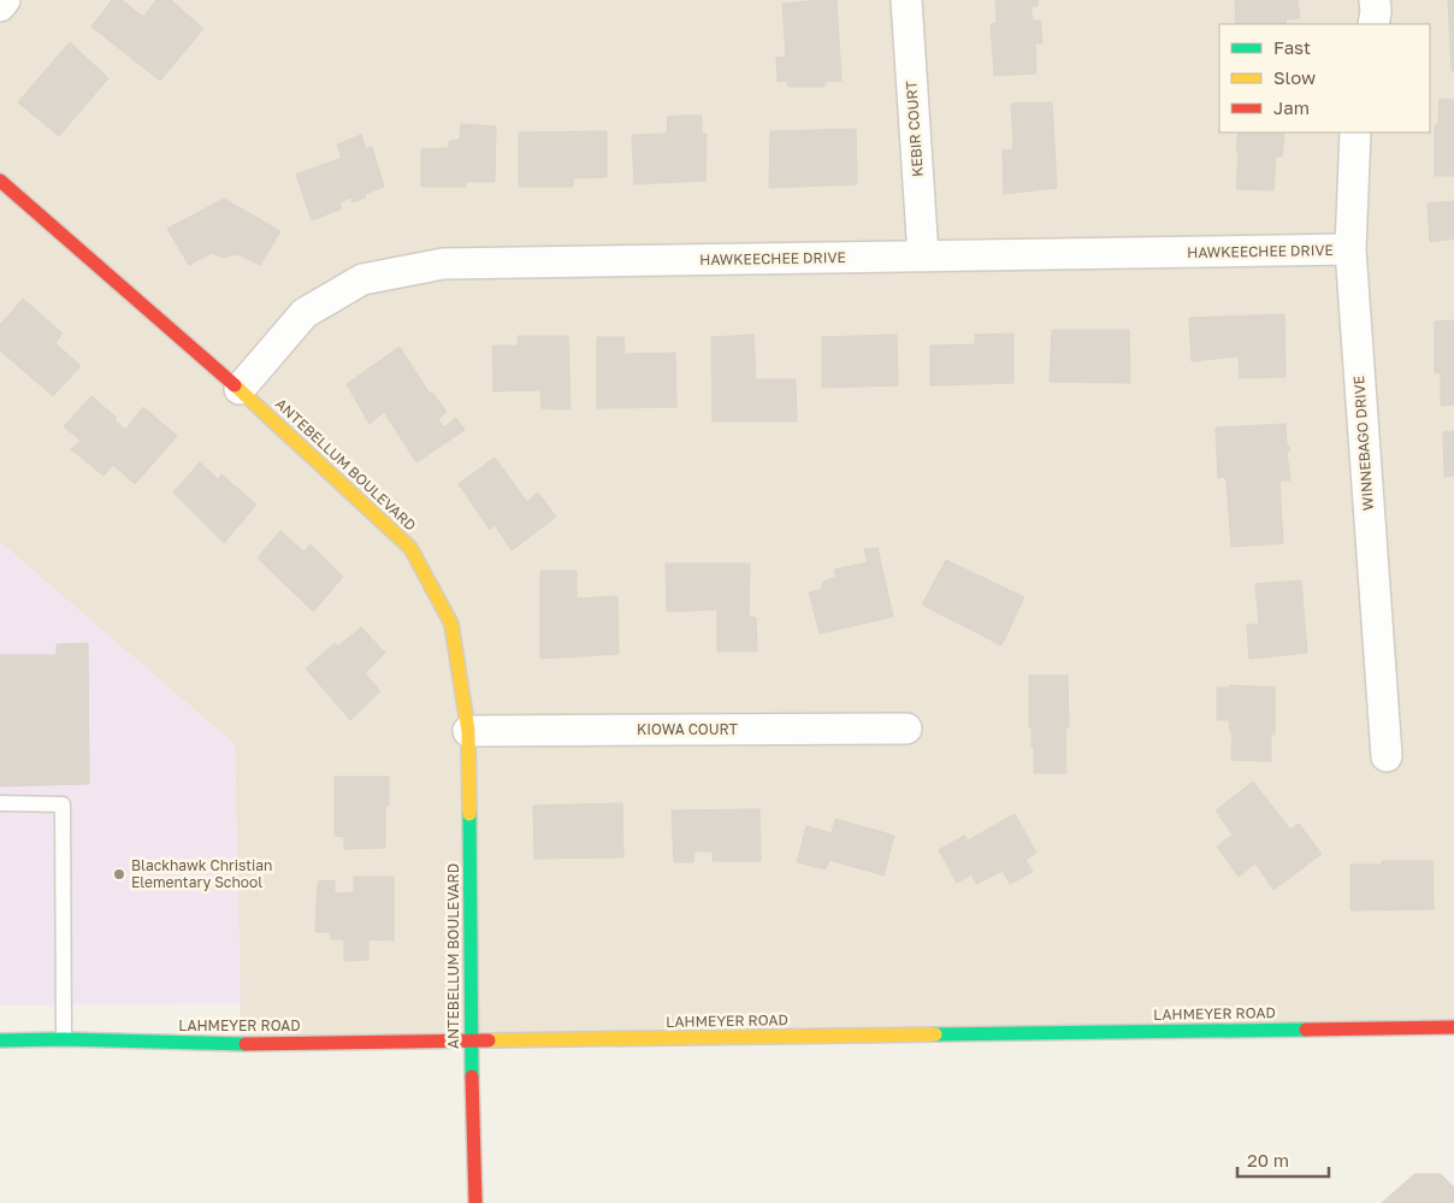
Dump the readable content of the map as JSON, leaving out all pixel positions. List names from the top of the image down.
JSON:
{
  "streets": {
    "street": [
      "KEBIR COURT",
      "HAWKEECHEE DRIVE",
      "WINNEBAGO DRIVE",
      "ANTEBELLUM BOULEVARD",
      "KIOWA COURT",
      "LAHMEYER ROAD"
    ]
  },
  "crossings": [
    ["KEBIR COURT", "HAWKEECHEE DRIVE"],
    ["HAWKEECHEE DRIVE", "WINNEBAGO DRIVE"],
    ["HAWKEECHEE DRIVE", "ANTEBELLUM BOULEVARD"],
    ["ANTEBELLUM BOULEVARD", "KIOWA COURT"],
    ["ANTEBELLUM BOULEVARD", "LAHMEYER ROAD"]
  ],
  "places": ["Blackhawk Christian Elementary School"],
  "legend": ["Fast", "Slow", "Jam"],
  "scale_bar": "20 m"
}
